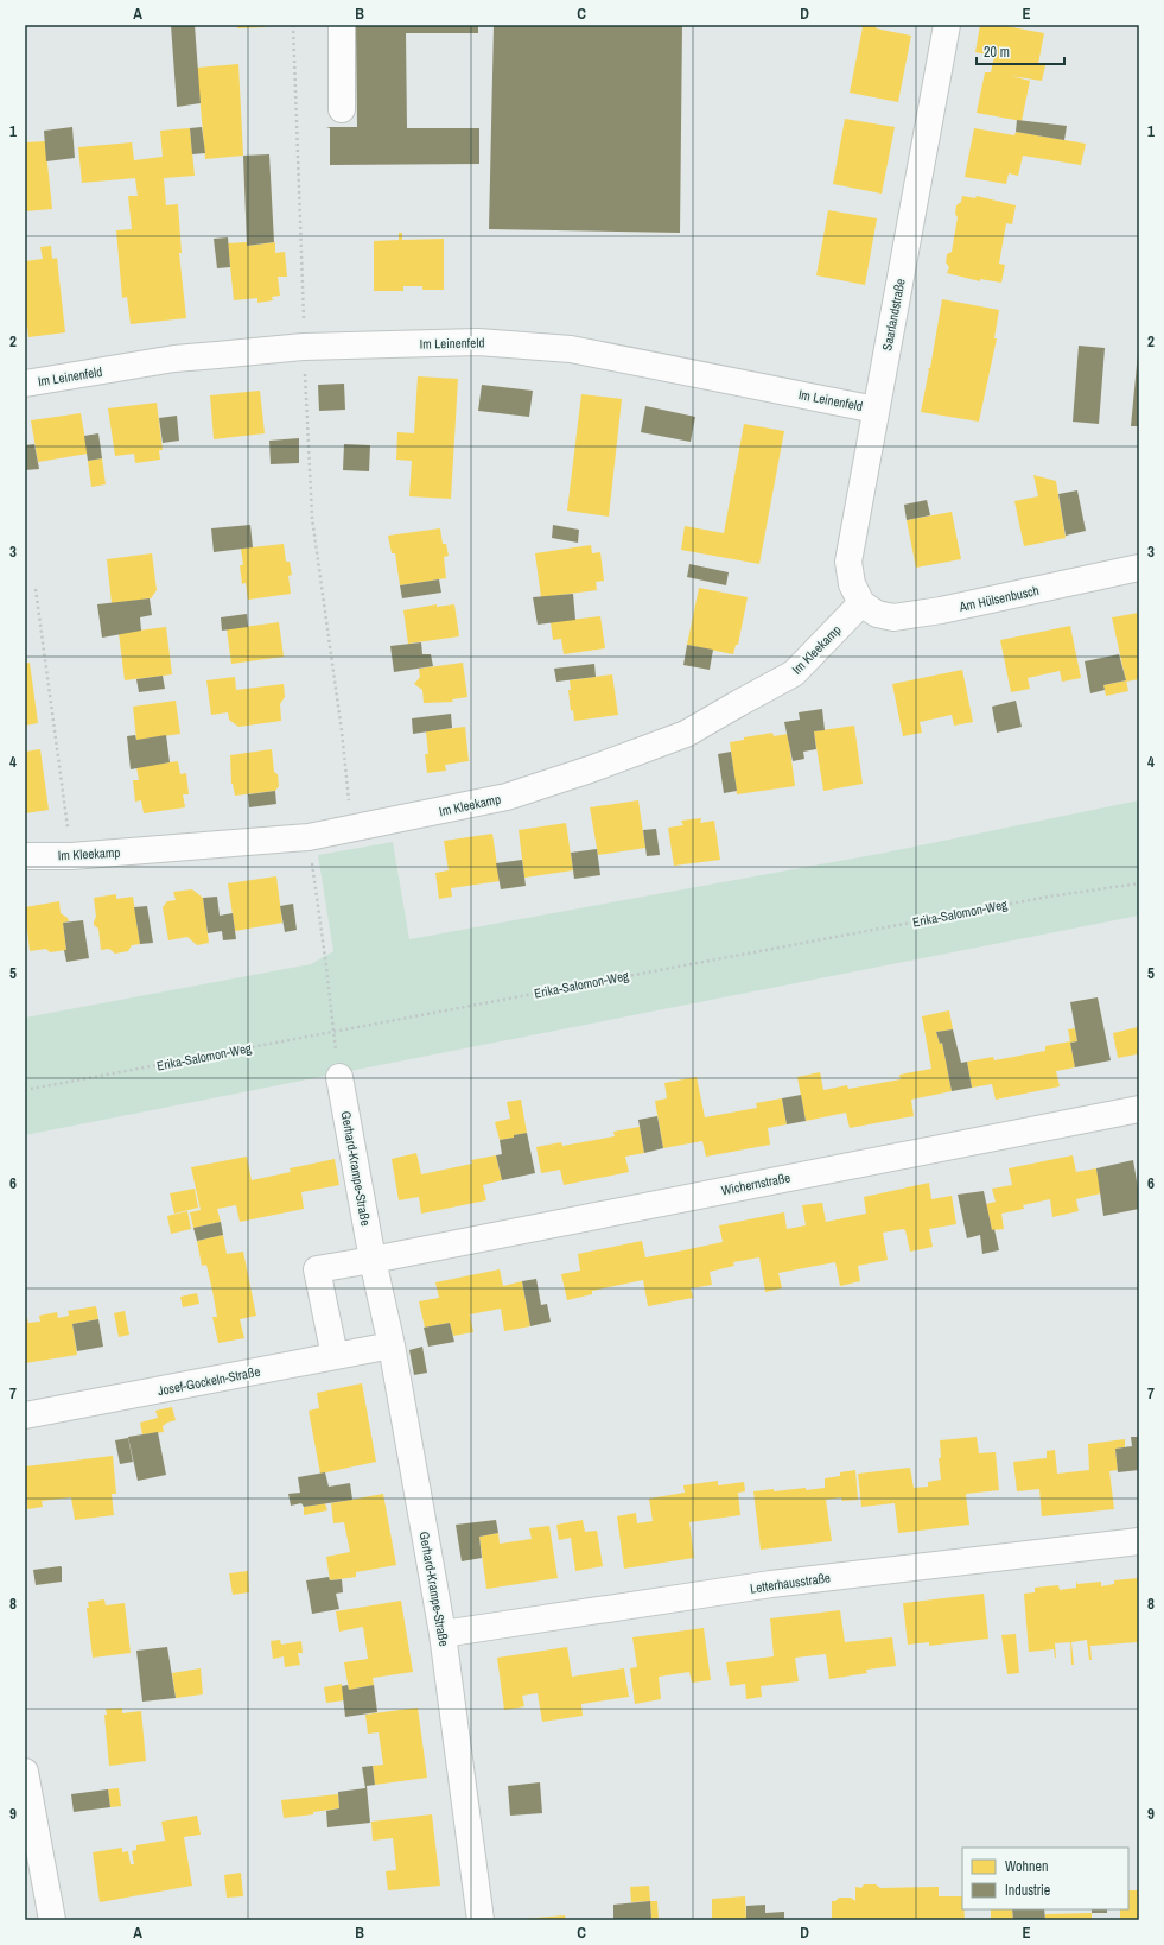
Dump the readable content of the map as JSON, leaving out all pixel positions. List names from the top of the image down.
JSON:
{
  "streets": {
    "street": [
      "Saarlandstraße",
      "Im Leinenfeld",
      "Am Hülsenbusch",
      "Im Kleekamp",
      "Gerhard-Krampe-Straße",
      "Wichernstraße",
      "Josef-Gockeln-Straße",
      "Letterhausstraße"
    ],
    "path": ["Erika-Salomon-Weg"]
  },
  "crossings": [
    ["Saarlandstraße", "Im Leinenfeld"],
    ["Saarlandstraße", "Am Hülsenbusch"],
    ["Saarlandstraße", "Im Kleekamp"],
    ["Am Hülsenbusch", "Im Kleekamp"],
    ["Gerhard-Krampe-Straße", "Wichernstraße"],
    ["Gerhard-Krampe-Straße", "Josef-Gockeln-Straße"],
    ["Gerhard-Krampe-Straße", "Letterhausstraße"]
  ],
  "legend": ["Wohnen", "Industrie"],
  "scale_bar": "20 m",
  "grid": {
    "columns": [
      "A",
      "B",
      "C",
      "D",
      "E"
    ],
    "rows": [
      "1",
      "2",
      "3",
      "4",
      "5",
      "6",
      "7",
      "8",
      "9"
    ]
  }
}
